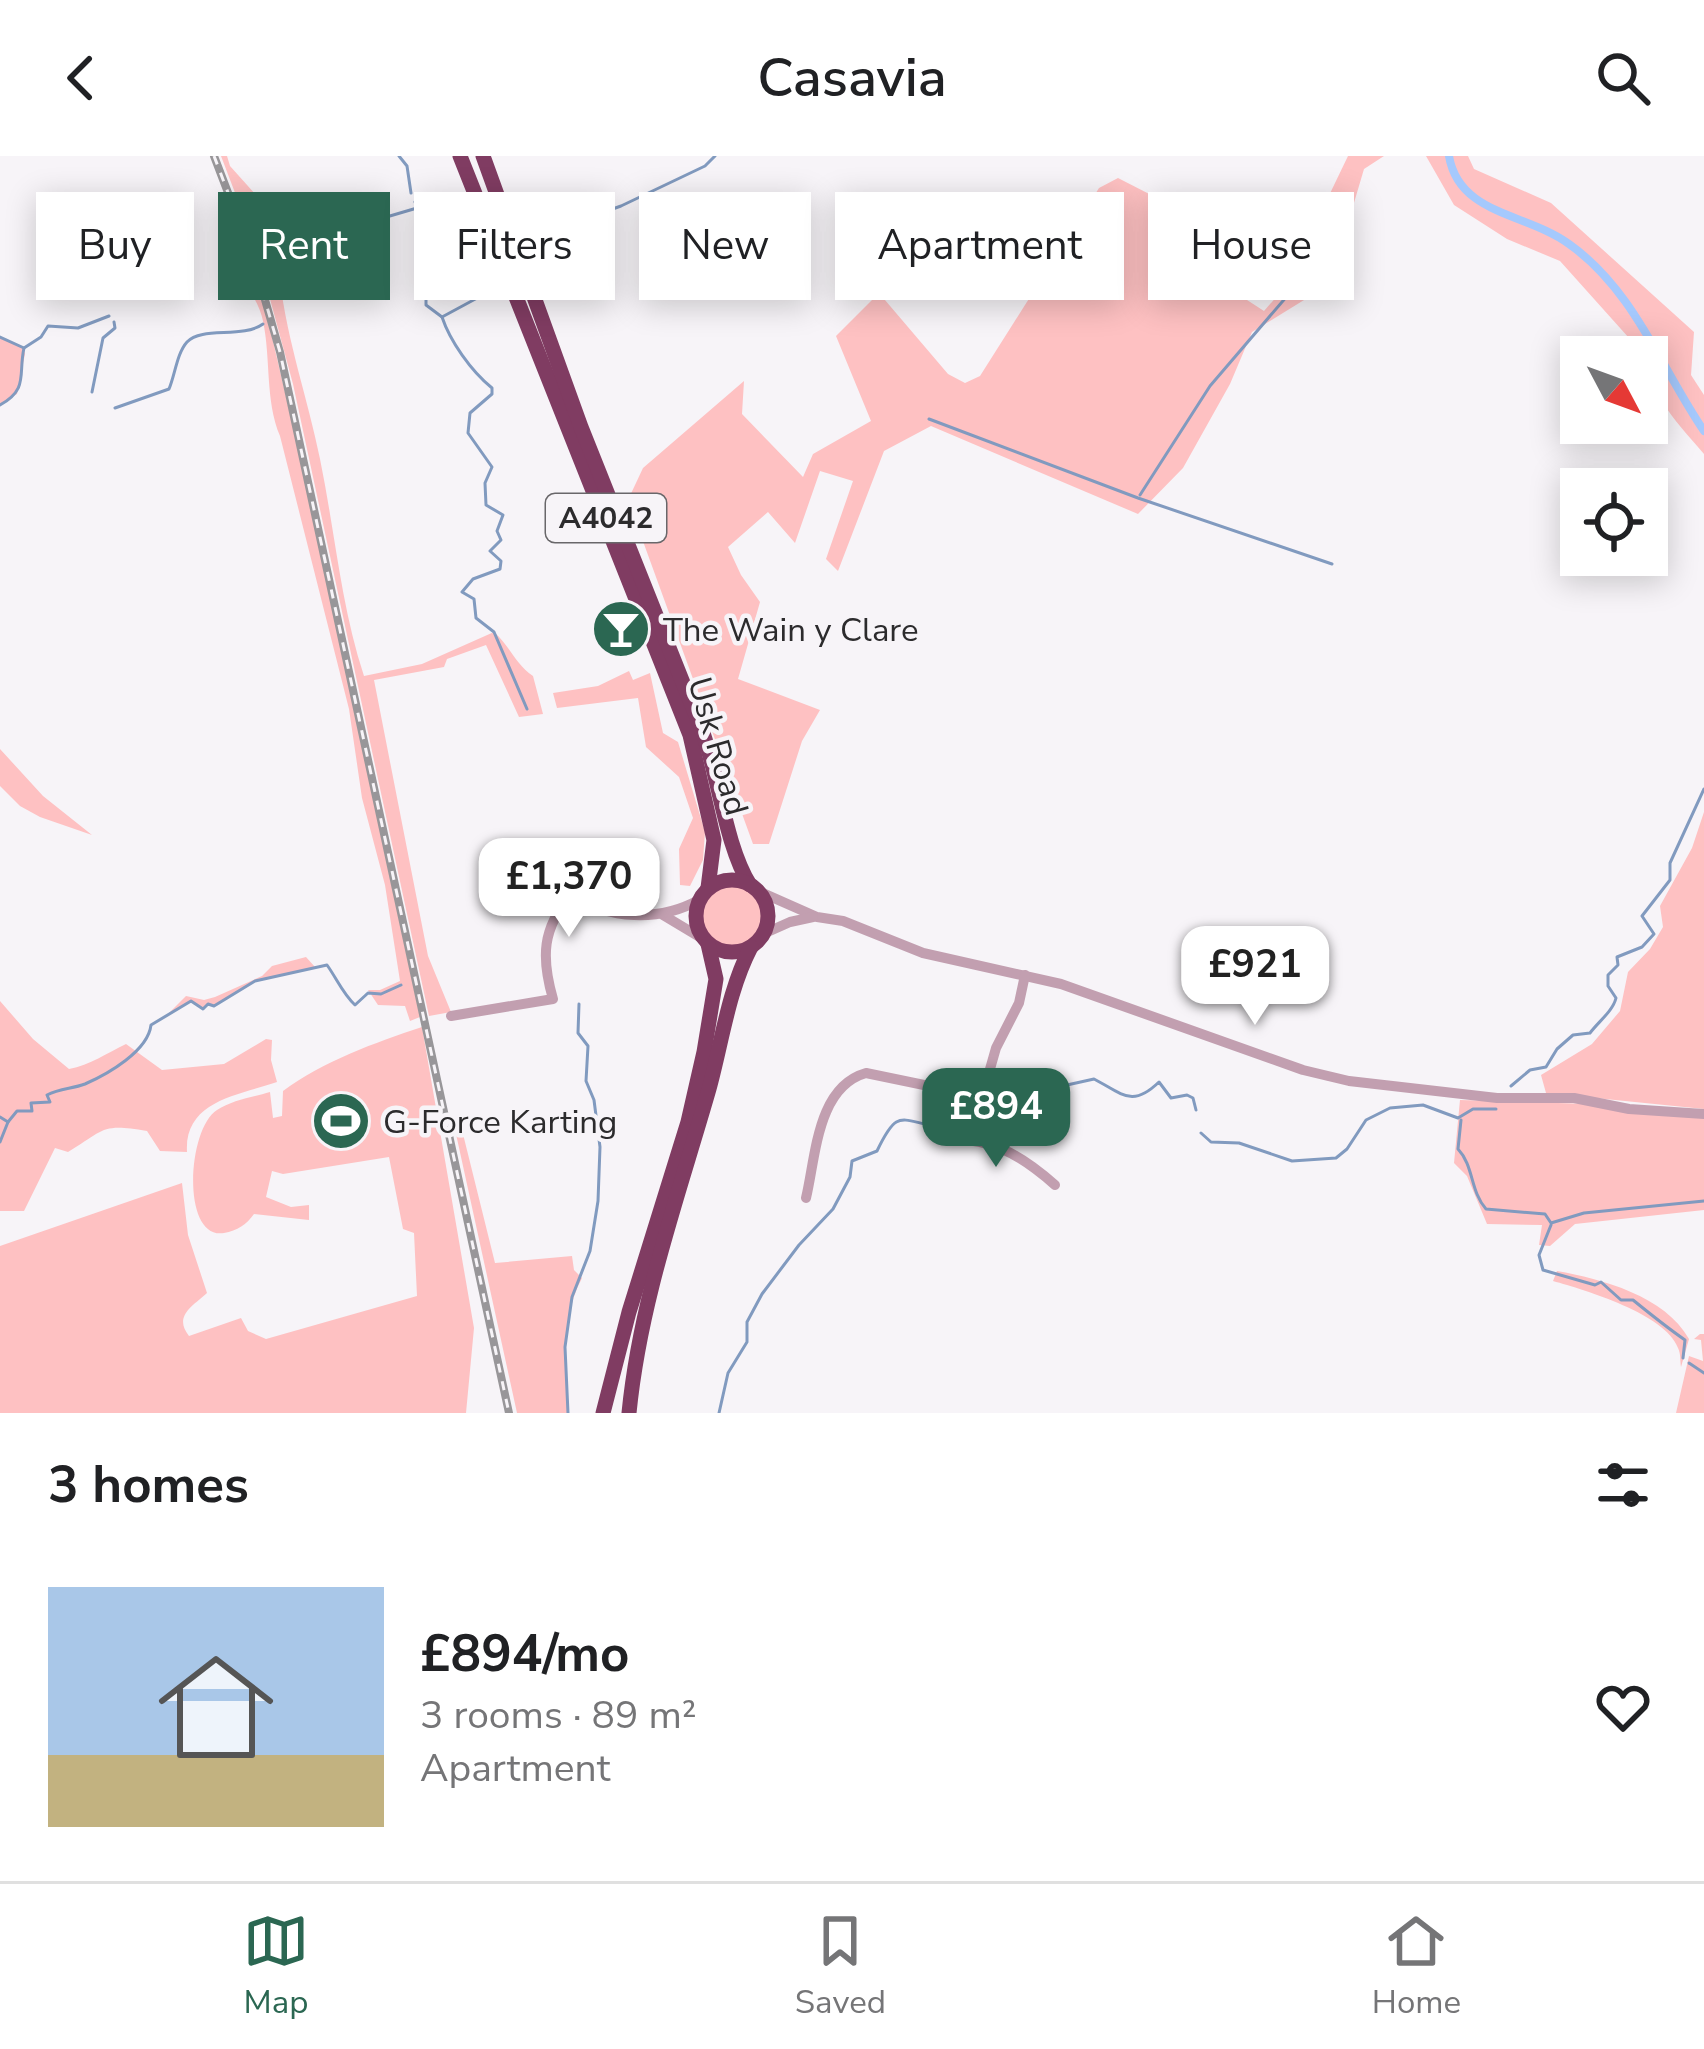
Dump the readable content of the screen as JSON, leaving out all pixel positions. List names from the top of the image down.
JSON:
{
  "streets": {
    "highway": ["A4042", "Usk Road"]
  },
  "places": {
    "bar": ["The Wain y Clare"],
    "sports": ["G-Force Karting"]
  },
  "north": "bottom right",
  "page": {
    "header": "Casavia",
    "chip": [
      "Buy",
      "Rent",
      "Filters",
      "New",
      "Apartment",
      "House"
    ],
    "price": ["£1,370", "£921", "£894"],
    "heading": "3 homes",
    "list": [
      {
        "name": "£894/mo",
        "note": "3 rooms · 89 m² · Apartment"
      }
    ],
    "tabs": ["Map", "Saved", "Home"]
  }
}
